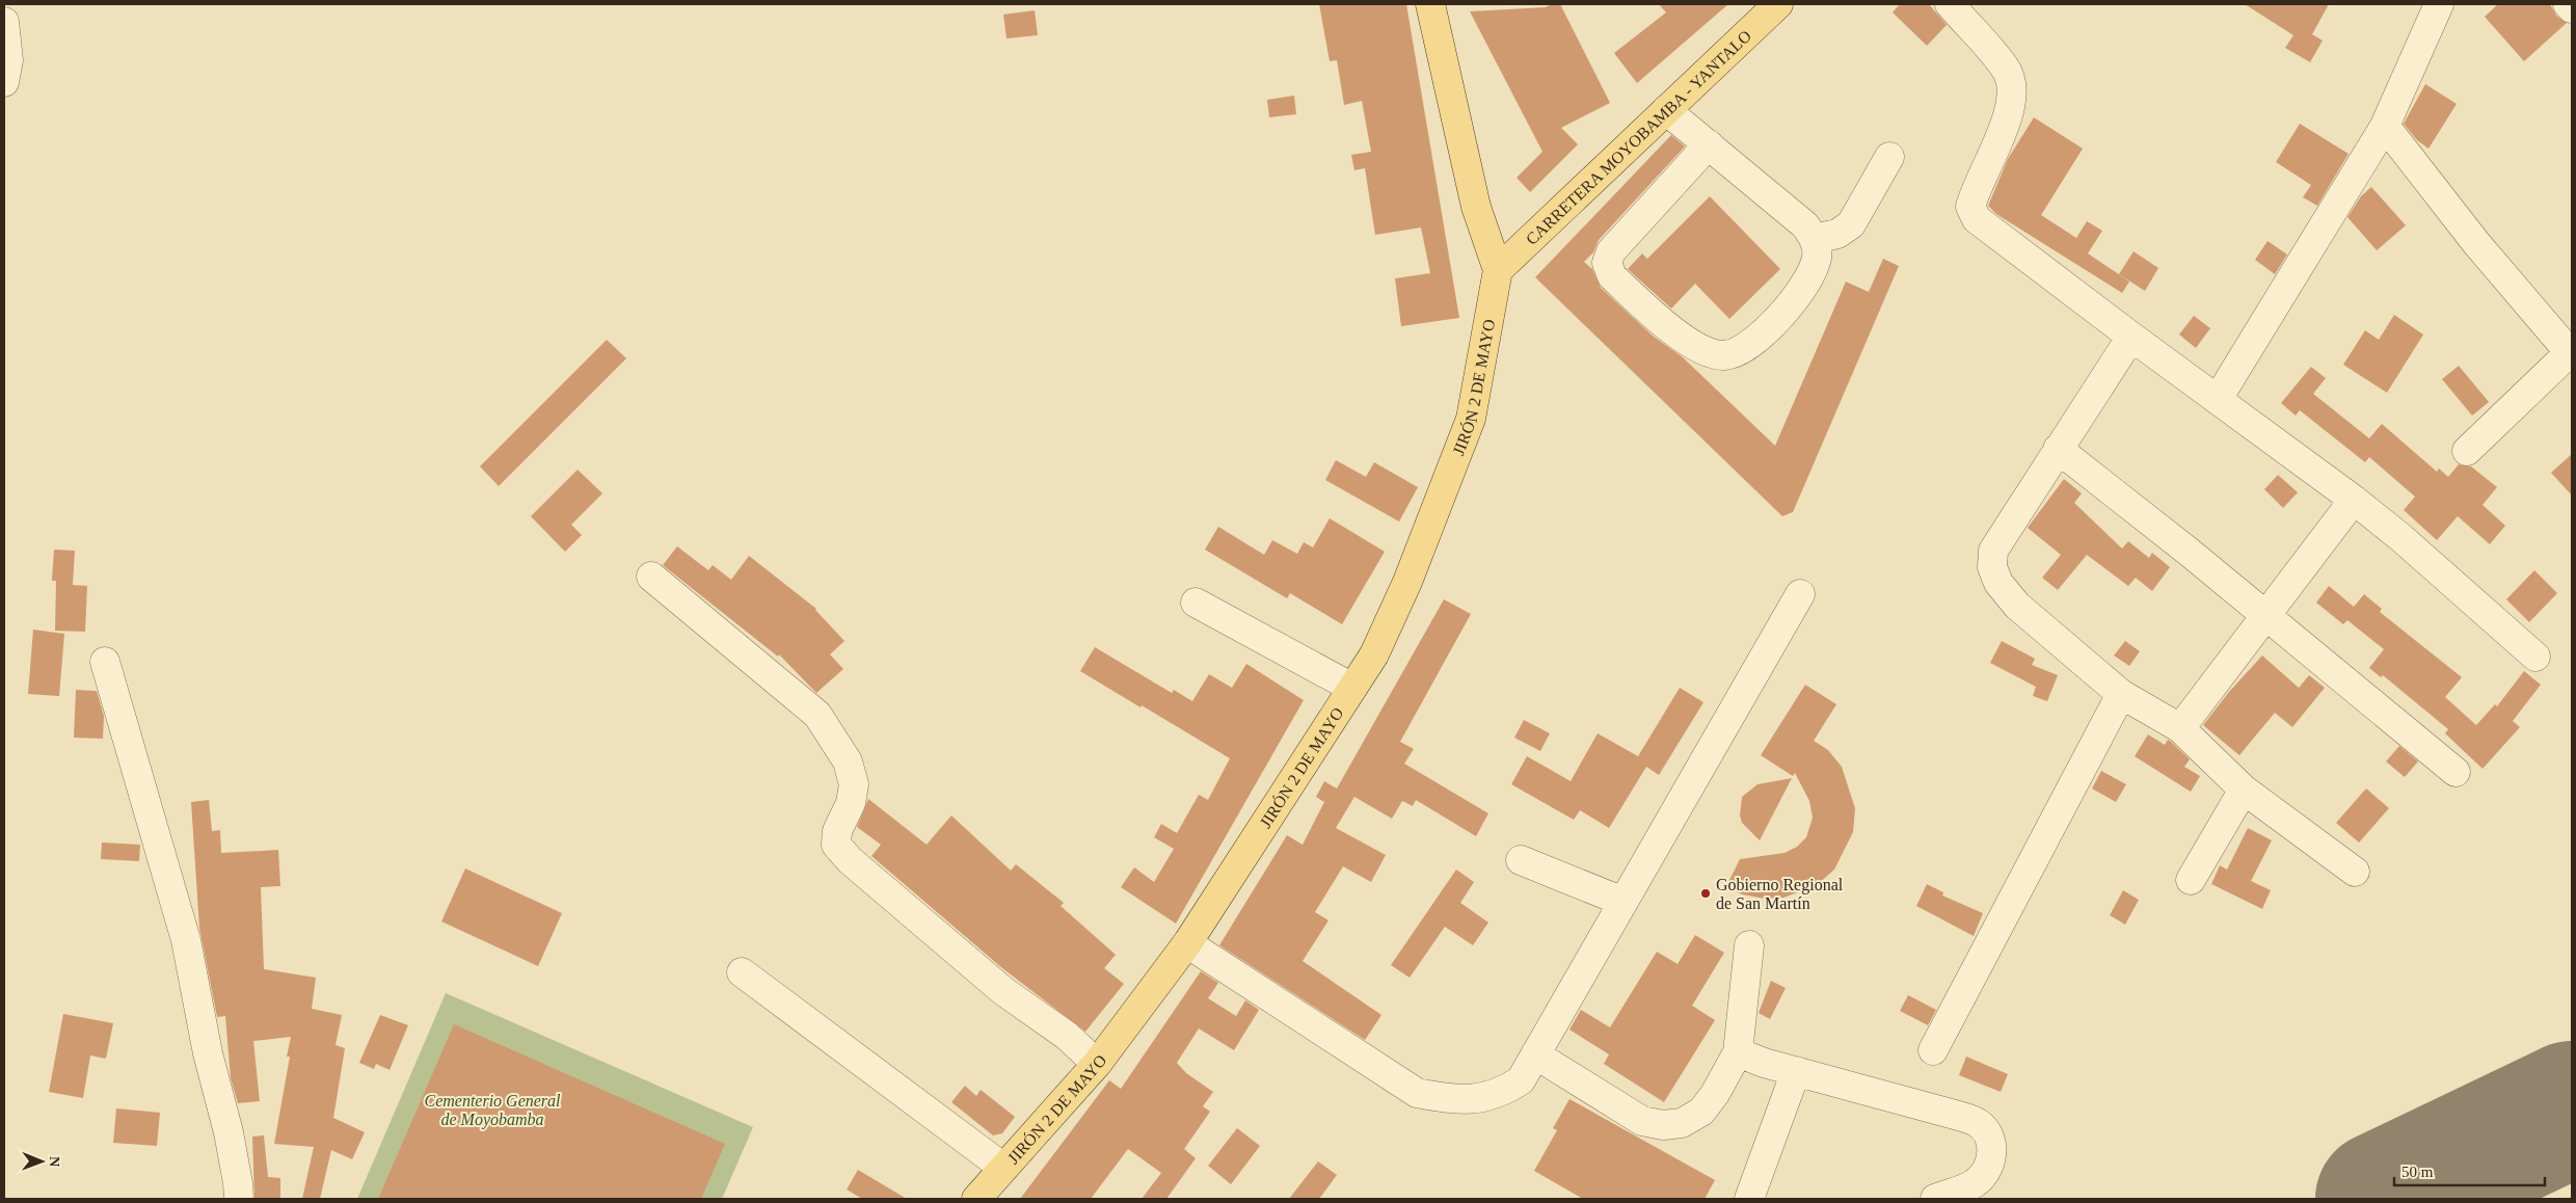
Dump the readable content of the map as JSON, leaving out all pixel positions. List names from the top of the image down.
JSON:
{
  "streets": {
    "main road": ["CARRETERA MOYOBAMBA - YANTALO", "JIRÓN 2 DE MAYO"]
  },
  "crossings": [
    ["CARRETERA MOYOBAMBA - YANTALO", "JIRÓN 2 DE MAYO"]
  ],
  "parks": ["Cementerio General de Moyobamba"],
  "places": ["Gobierno Regional de San Martín"],
  "scale_bar": "50 m",
  "north": "right"
}
